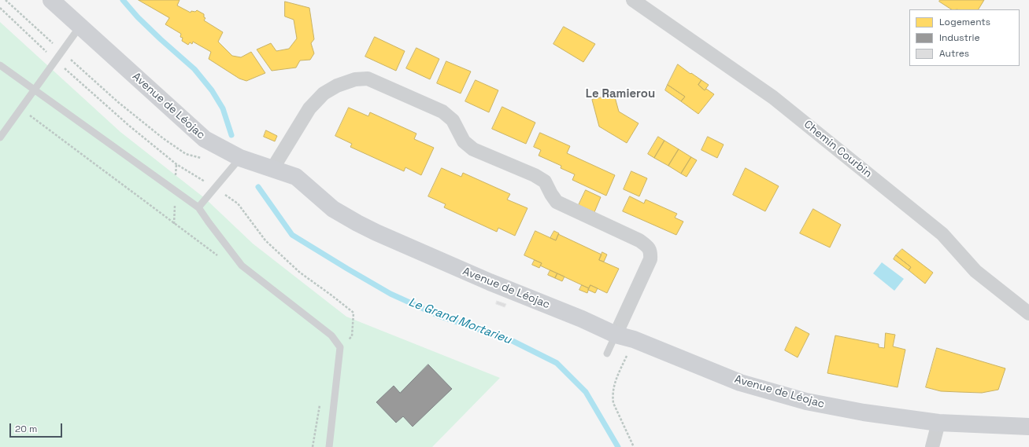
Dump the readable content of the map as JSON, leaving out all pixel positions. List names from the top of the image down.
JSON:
{
  "streets": {
    "main road": ["Avenue de Léojac"],
    "street": ["Chemin Courbin"]
  },
  "districts": ["Le Ramierou"],
  "water": ["Le Grand Mortarieu"],
  "legend": ["Logements", "Industrie", "Autres"],
  "scale_bar": "20 m"
}
